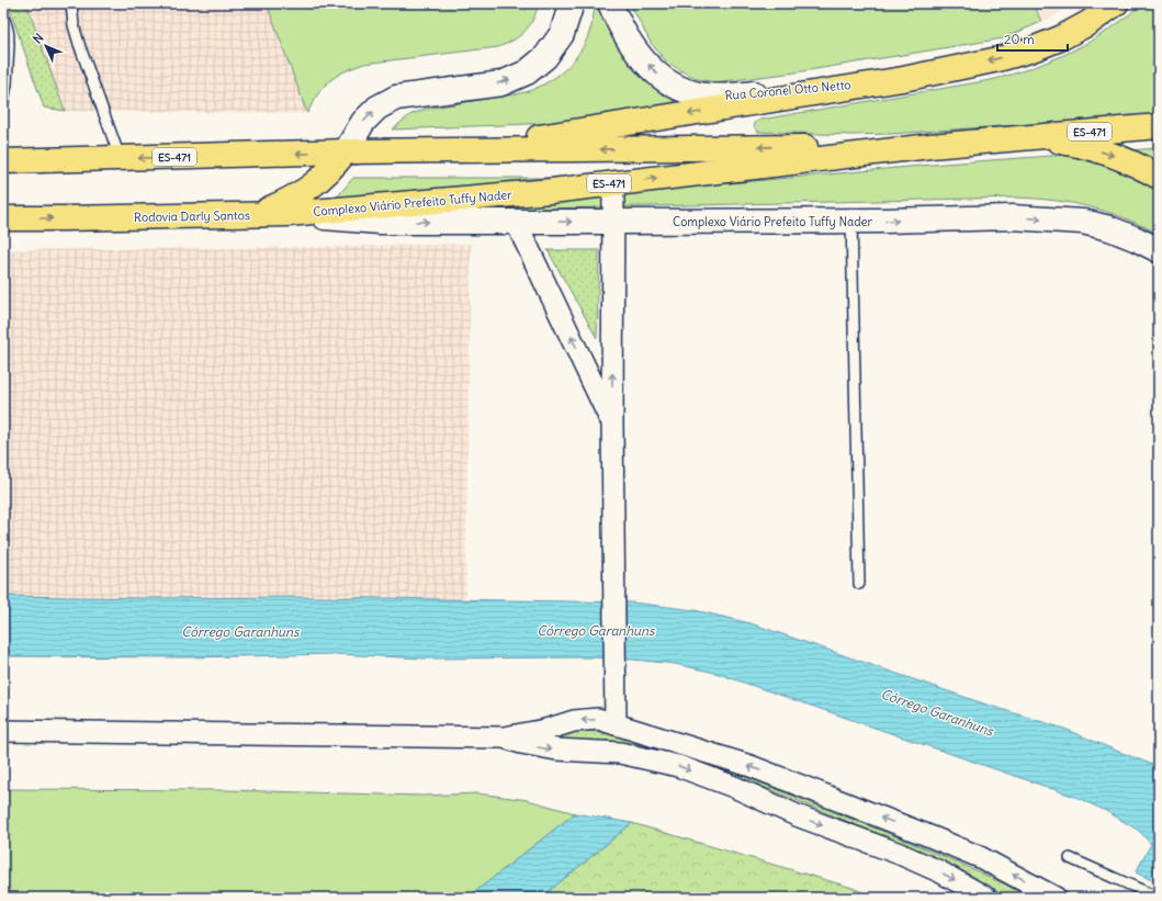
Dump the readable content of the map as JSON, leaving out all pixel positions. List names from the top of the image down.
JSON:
{
  "streets": {
    "main road": [
      "Rua Coronel Otto Netto",
      "ES-471",
      "Complexo Viário Prefeito Tuffy Nader",
      "Rodovia Darly Santos"
    ]
  },
  "crossings": [
    ["ES-471", "Complexo Viário Prefeito Tuffy Nader"],
    ["Complexo Viário Prefeito Tuffy Nader", "Rodovia Darly Santos"]
  ],
  "water": ["Córrego Garanhuns"],
  "scale_bar": "20 m",
  "north": "top left"
}
